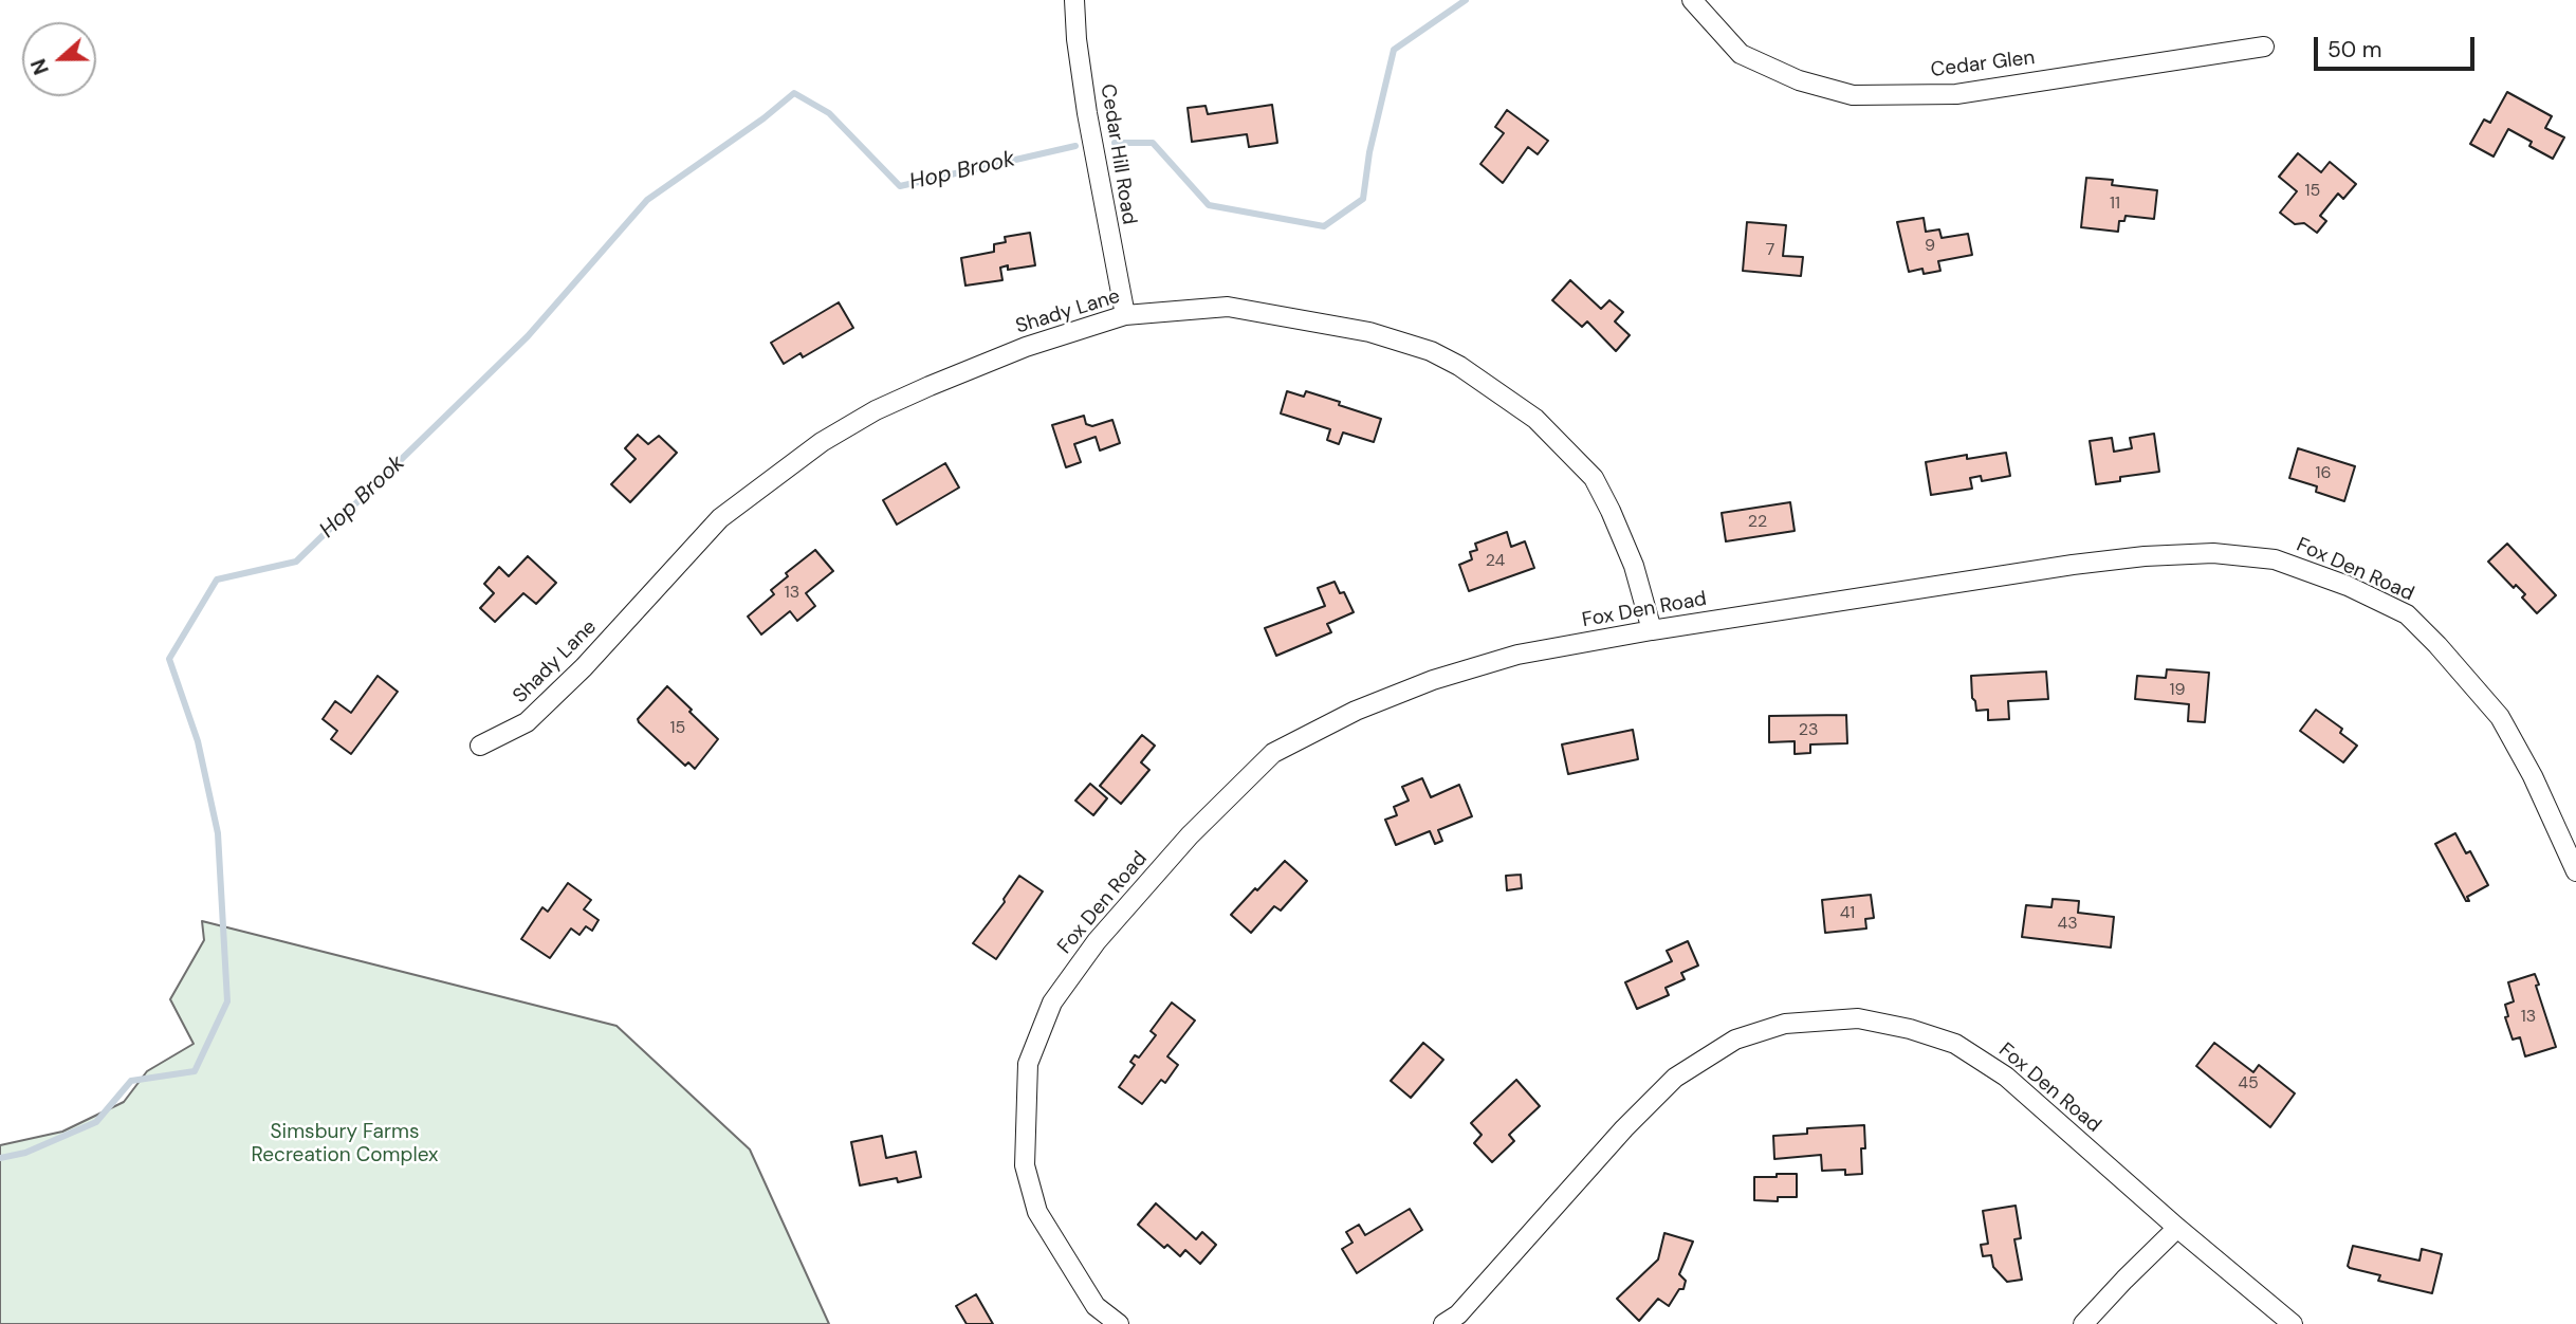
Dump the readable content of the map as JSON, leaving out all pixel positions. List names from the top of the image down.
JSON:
{
  "streets": {
    "street": [
      "Cedar Glen",
      "Cedar Hill Road",
      "Shady Lane",
      "Fox Den Road"
    ]
  },
  "crossings": [
    ["Cedar Hill Road", "Shady Lane"],
    ["Shady Lane", "Fox Den Road"]
  ],
  "water": ["Hop Brook"],
  "parks": ["Simsbury Farms Recreation Complex"],
  "house_numbers": [
    "15",
    "11",
    "9",
    "7",
    "16",
    "22",
    "24",
    "13",
    "19",
    "15",
    "23",
    "41",
    "43",
    "13",
    "45"
  ],
  "scale_bar": "50 m",
  "north": "left"
}
